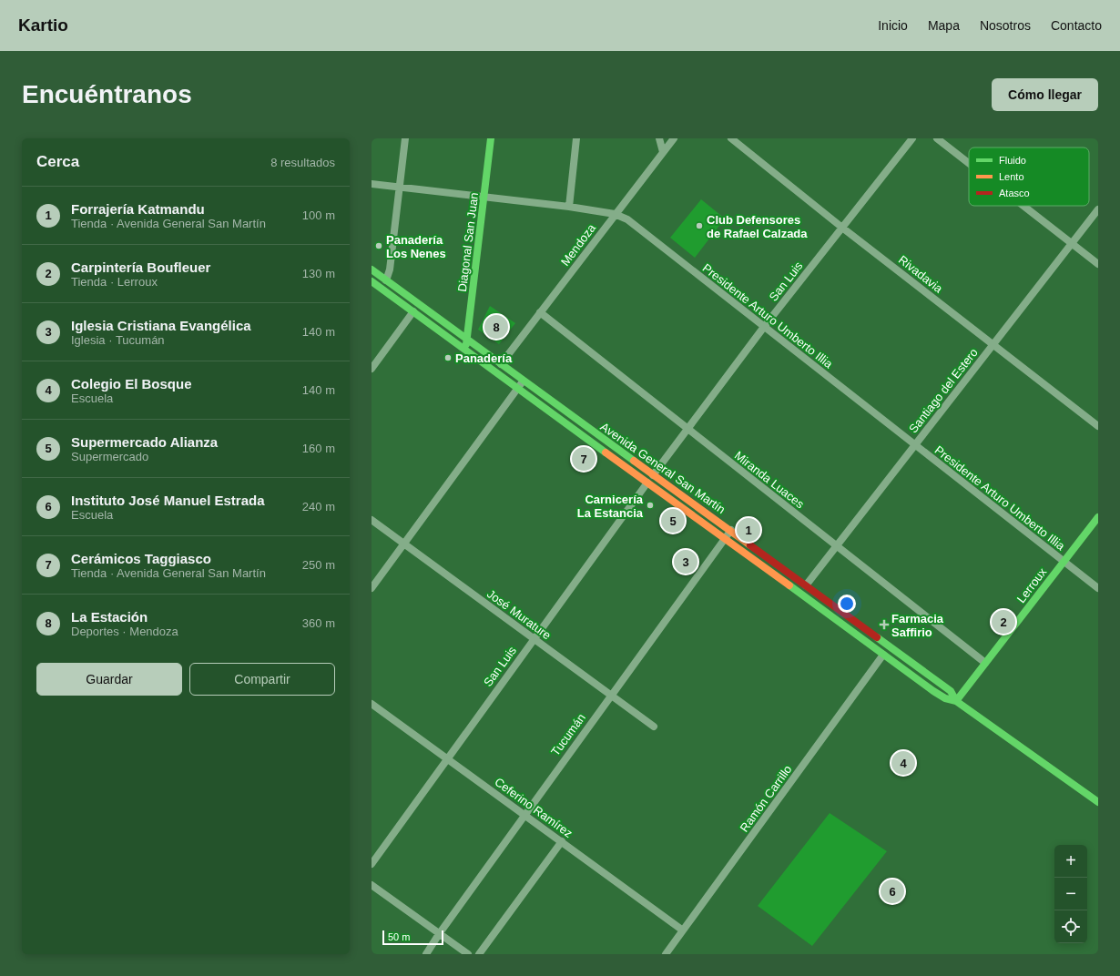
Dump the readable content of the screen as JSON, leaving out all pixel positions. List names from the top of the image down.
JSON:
{
  "streets": {
    "main road": ["Diagonal San Juan", "Avenida General San Martín", "Lerroux"],
    "street": [
      "Mendoza",
      "Rivadavia",
      "San Luis",
      "Presidente Arturo Umberto Illia",
      "Santiago del Estero",
      "Miranda Luaces",
      "José Murature",
      "Tucumán",
      "Ramón Carrillo",
      "Ceferino Ramírez"
    ]
  },
  "crossings": [
    ["Diagonal San Juan", "Presidente Arturo Umberto Illia"],
    ["Diagonal San Juan", "Avenida General San Martín"],
    ["Mendoza", "Presidente Arturo Umberto Illia"],
    ["Mendoza", "Avenida General San Martín"],
    ["Mendoza", "Miranda Luaces"],
    ["Rivadavia", "San Luis"],
    ["Rivadavia", "Santiago del Estero"],
    ["San Luis", "Presidente Arturo Umberto Illia"],
    ["San Luis", "Avenida General San Martín"],
    ["San Luis", "Miranda Luaces"],
    ["San Luis", "José Murature"],
    ["San Luis", "Ceferino Ramírez"],
    ["Presidente Arturo Umberto Illia", "Santiago del Estero"],
    ["Presidente Arturo Umberto Illia", "Lerroux"],
    ["Santiago del Estero", "Avenida General San Martín"],
    ["Santiago del Estero", "Miranda Luaces"],
    ["Avenida General San Martín", "Lerroux"],
    ["Avenida General San Martín", "Tucumán"],
    ["Avenida General San Martín", "Ramón Carrillo"],
    ["Miranda Luaces", "Lerroux"],
    ["José Murature", "Tucumán"],
    ["Tucumán", "Ceferino Ramírez"],
    ["Ramón Carrillo", "Ceferino Ramírez"]
  ],
  "places": {
    "other": [
      "Club Defensores de Rafael Calzada",
      "Panadería Los Nenes",
      "Panadería",
      "Carnicería La Estancia"
    ],
    "health": ["Farmacia Saffirio"]
  },
  "legend": ["Fluido", "Lento", "Atasco"],
  "scale_bar": "50 m",
  "page": {
    "header": "Kartio",
    "nav": [
      "Inicio",
      "Mapa",
      "Nosotros",
      "Contacto"
    ],
    "buttons": [
      "Cómo llegar",
      ["Guardar", "Compartir"]
    ],
    "title": "Encuéntranos",
    "heading": ["Cerca", "8 resultados"],
    "list": [
      {
        "mark": "1",
        "name": "Forrajería Katmandu",
        "note": "Tienda · Avenida General San Martín",
        "value": "100 m"
      },
      {
        "mark": "2",
        "name": "Carpintería Boufleuer",
        "note": "Tienda · Lerroux",
        "value": "130 m"
      },
      {
        "mark": "3",
        "name": "Iglesia Cristiana Evangélica",
        "note": "Iglesia · Tucumán",
        "value": "140 m"
      },
      {
        "mark": "4",
        "name": "Colegio El Bosque",
        "note": "Escuela",
        "value": "140 m"
      },
      {
        "mark": "5",
        "name": "Supermercado Alianza",
        "note": "Supermercado",
        "value": "160 m"
      },
      {
        "mark": "6",
        "name": "Instituto José Manuel Estrada",
        "note": "Escuela",
        "value": "240 m"
      },
      {
        "mark": "7",
        "name": "Cerámicos Taggiasco",
        "note": "Tienda · Avenida General San Martín",
        "value": "250 m"
      },
      {
        "mark": "8",
        "name": "La Estación",
        "note": "Deportes · Mendoza",
        "value": "360 m"
      }
    ],
    "pins": [
      "8",
      "7",
      "5",
      "1",
      "3",
      "2",
      "4",
      "6"
    ],
    "map_buttons": ["+", "−"],
    "scale": "50 m"
  }
}
